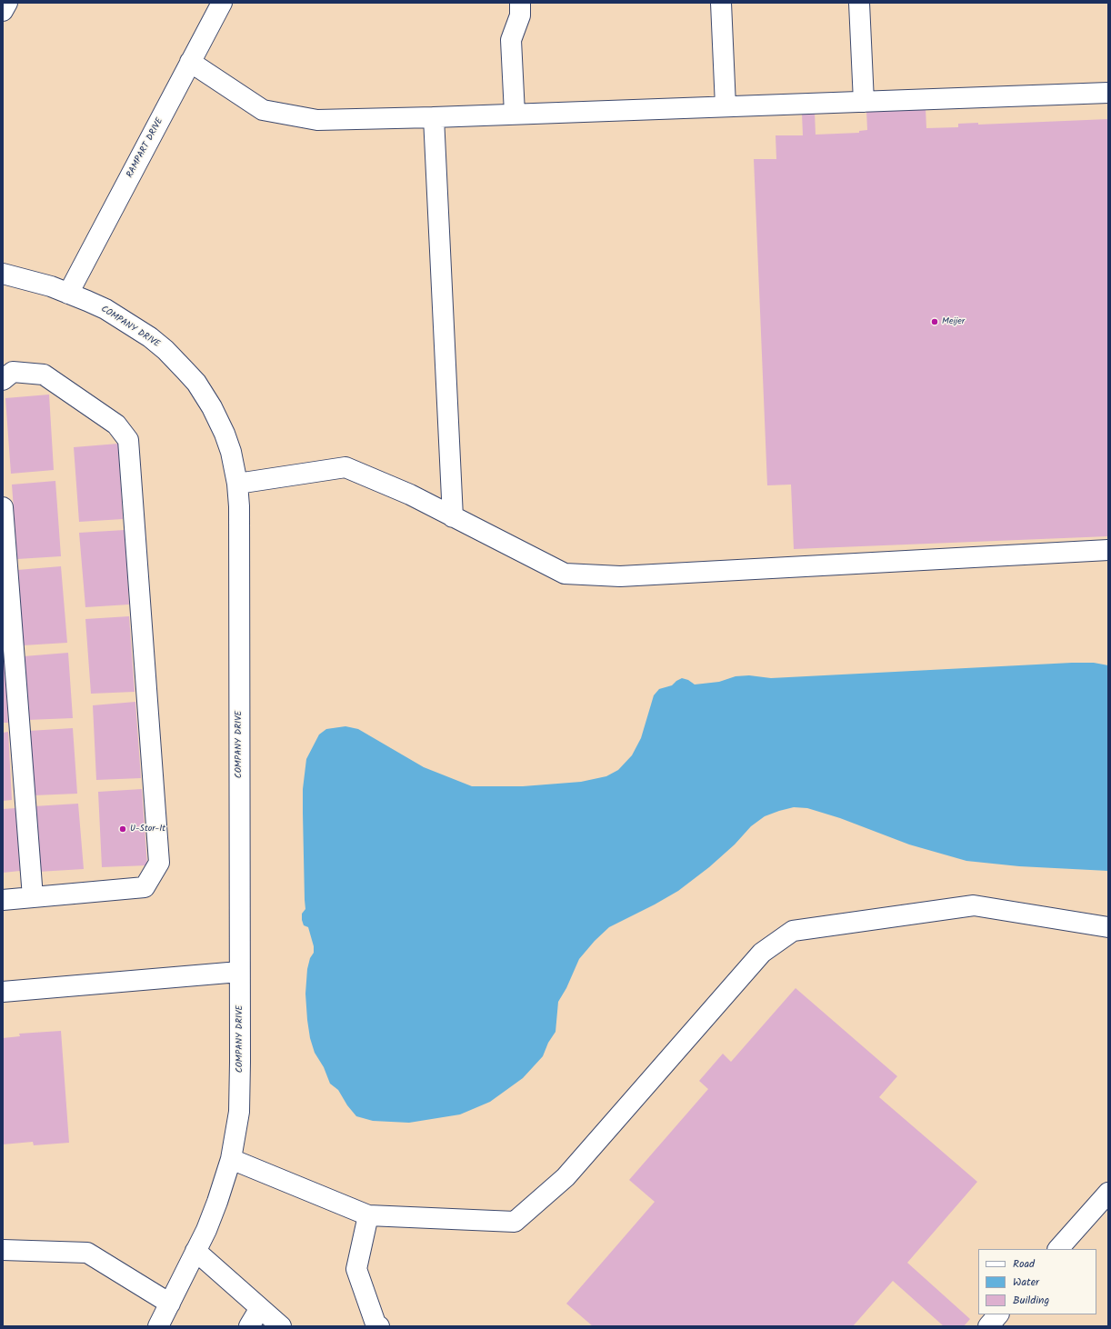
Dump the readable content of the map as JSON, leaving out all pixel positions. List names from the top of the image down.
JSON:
{
  "streets": {
    "street": ["RAMPART DRIVE", "COMPANY DRIVE"]
  },
  "crossings": [
    ["RAMPART DRIVE", "COMPANY DRIVE"]
  ],
  "places": ["Meijer", "U-Stor-It"],
  "legend": ["Road", "Water", "Building"]
}
